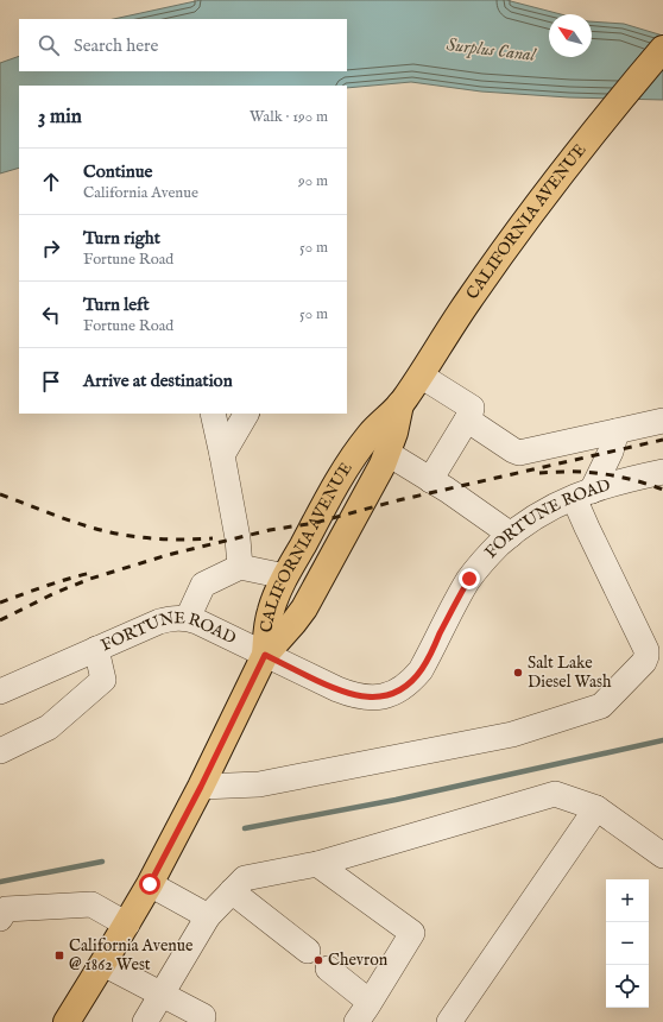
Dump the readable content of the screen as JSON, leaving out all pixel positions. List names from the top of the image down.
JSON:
{
  "streets": {
    "main road": ["CALIFORNIA AVENUE"],
    "street": ["FORTUNE ROAD"]
  },
  "crossings": [
    ["CALIFORNIA AVENUE", "FORTUNE ROAD"]
  ],
  "water": ["Surplus Canal"],
  "places": {
    "other": ["Salt Lake Diesel Wash", "Chevron"],
    "transit": ["California Avenue @ 1862 West"]
  },
  "north": "top left",
  "page": {
    "search": "Search here",
    "heading": ["3 min", "Walk · 190 m"],
    "list": [
      ["Continue", "California Avenue", "90 m"],
      ["Turn right", "Fortune Road", "50 m"],
      ["Turn left", "Fortune Road", "50 m"],
      "Arrive at destination"
    ],
    "map_buttons": ["+", "−"]
  }
}
